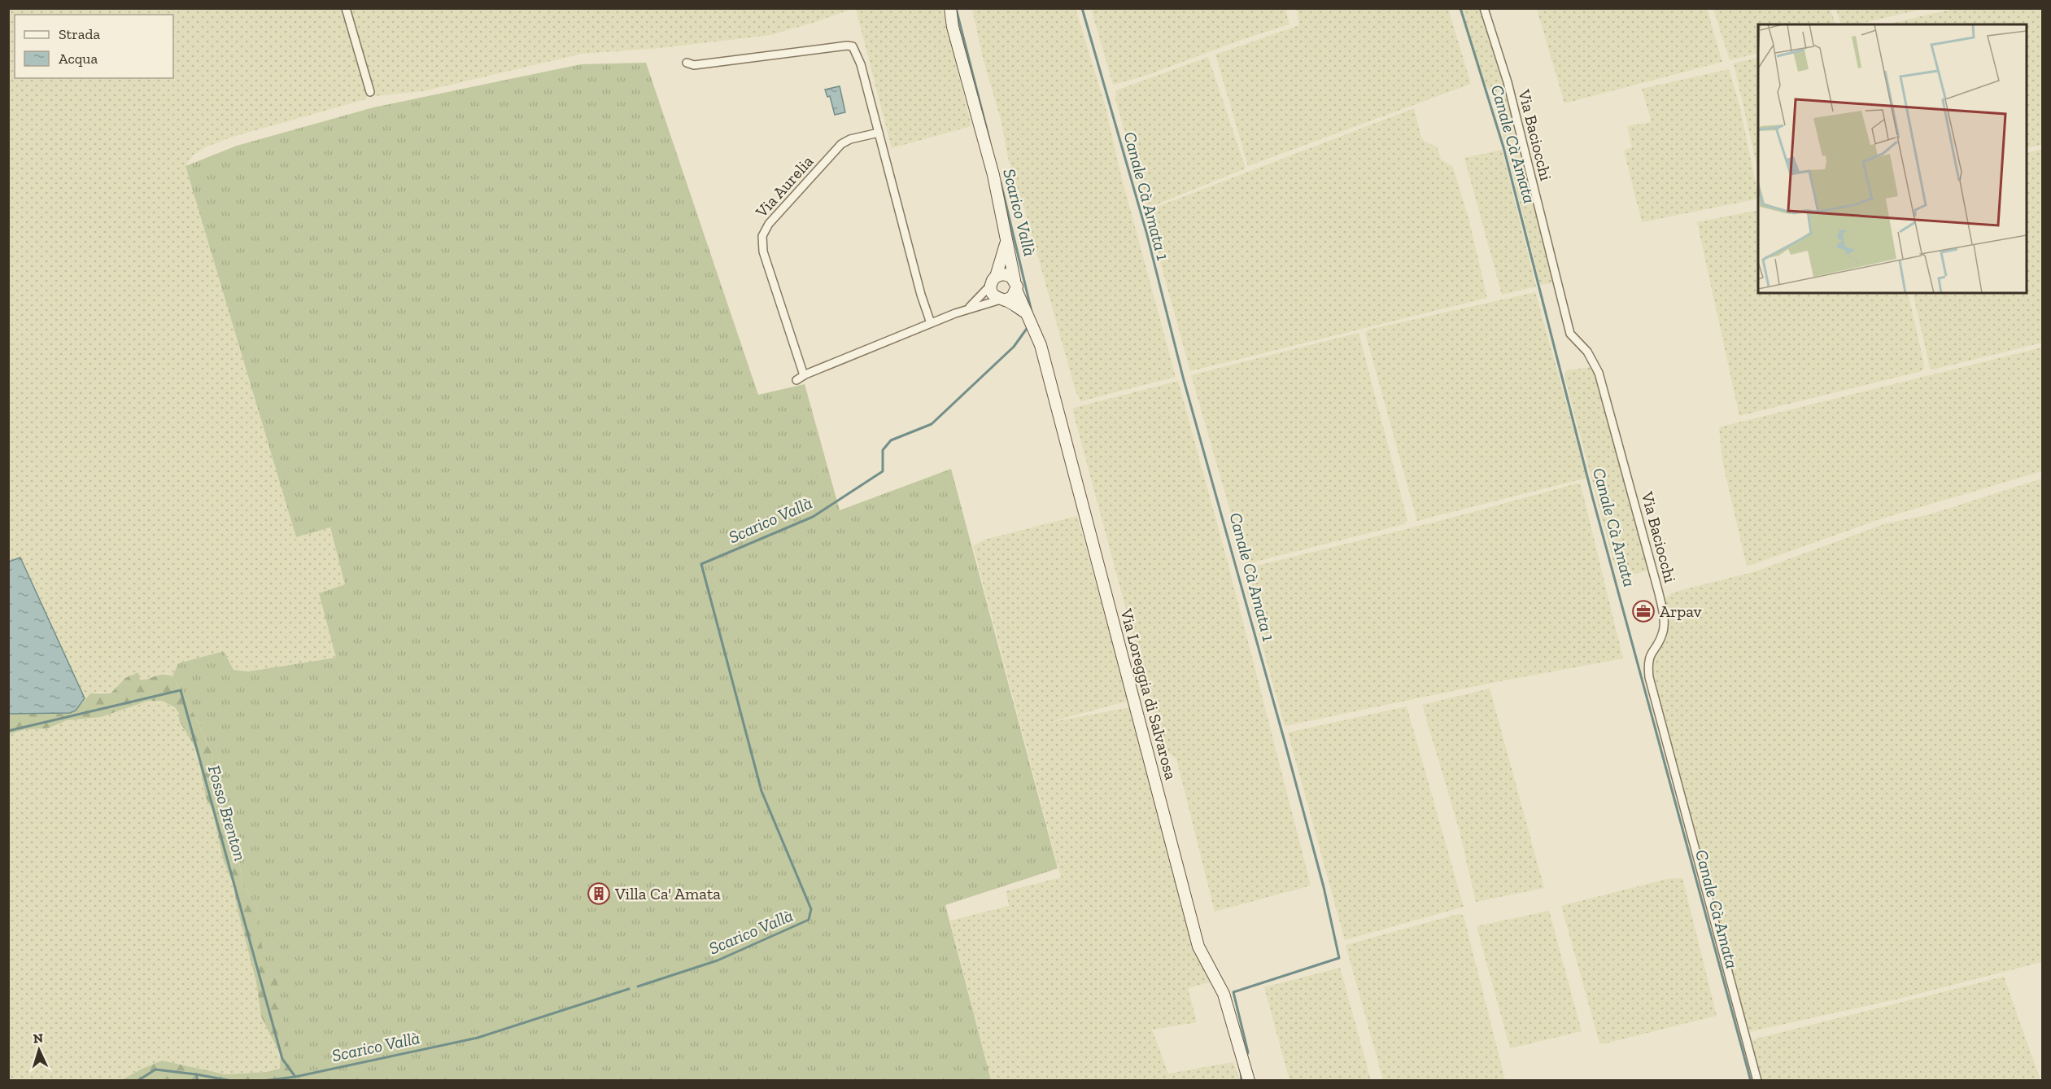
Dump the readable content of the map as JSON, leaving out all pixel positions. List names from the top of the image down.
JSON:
{
  "streets": {
    "street": ["Via Baciocchi", "Via Aurelia", "Via Loreggia di Salvarosa"]
  },
  "water": [
    "Canale Cà Amata",
    "Canale Cà Amata 1",
    "Scarico Vallà",
    "Fosso Brenton"
  ],
  "places": {
    "office": ["Arpav"],
    "building": ["Villa Ca' Amata"]
  },
  "legend": ["Strada", "Acqua"],
  "north": "top"
}
